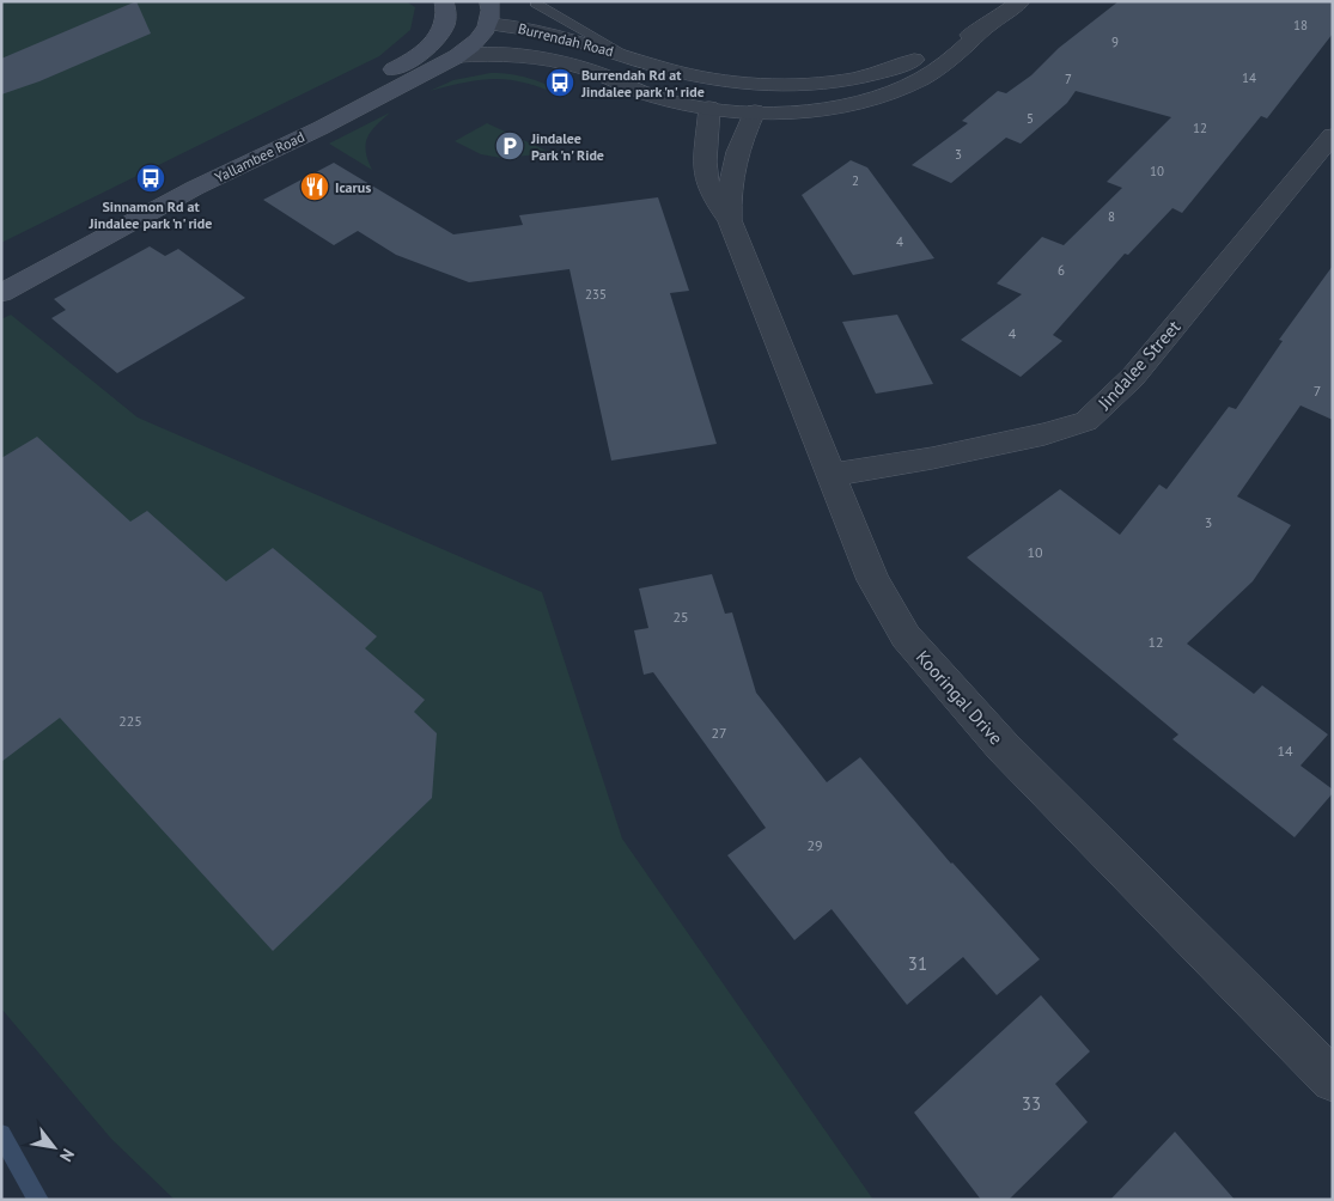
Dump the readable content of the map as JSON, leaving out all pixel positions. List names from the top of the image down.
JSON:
{
  "streets": {
    "main road": ["Burrendah Road", "Yallambee Road"],
    "street": ["Jindalee Street", "Kooringal Drive"]
  },
  "crossings": [
    ["Burrendah Road", "Yallambee Road"],
    ["Jindalee Street", "Kooringal Drive"]
  ],
  "places": {
    "bus stop": ["Burrendah Rd at Jindalee park 'n' ride", "Sinnamon Rd at Jindalee park 'n' ride"],
    "parking": ["Jindalee Park 'n' Ride"],
    "restaurant": ["Icarus"]
  },
  "house_numbers": [
    "18",
    "9",
    "14",
    "7",
    "5",
    "12",
    "3",
    "10",
    "2",
    "8",
    "4",
    "6",
    "235",
    "4",
    "7",
    "3",
    "10",
    "25",
    "12",
    "225",
    "27",
    "14",
    "29",
    "31",
    "33"
  ],
  "north": "bottom right"
}
